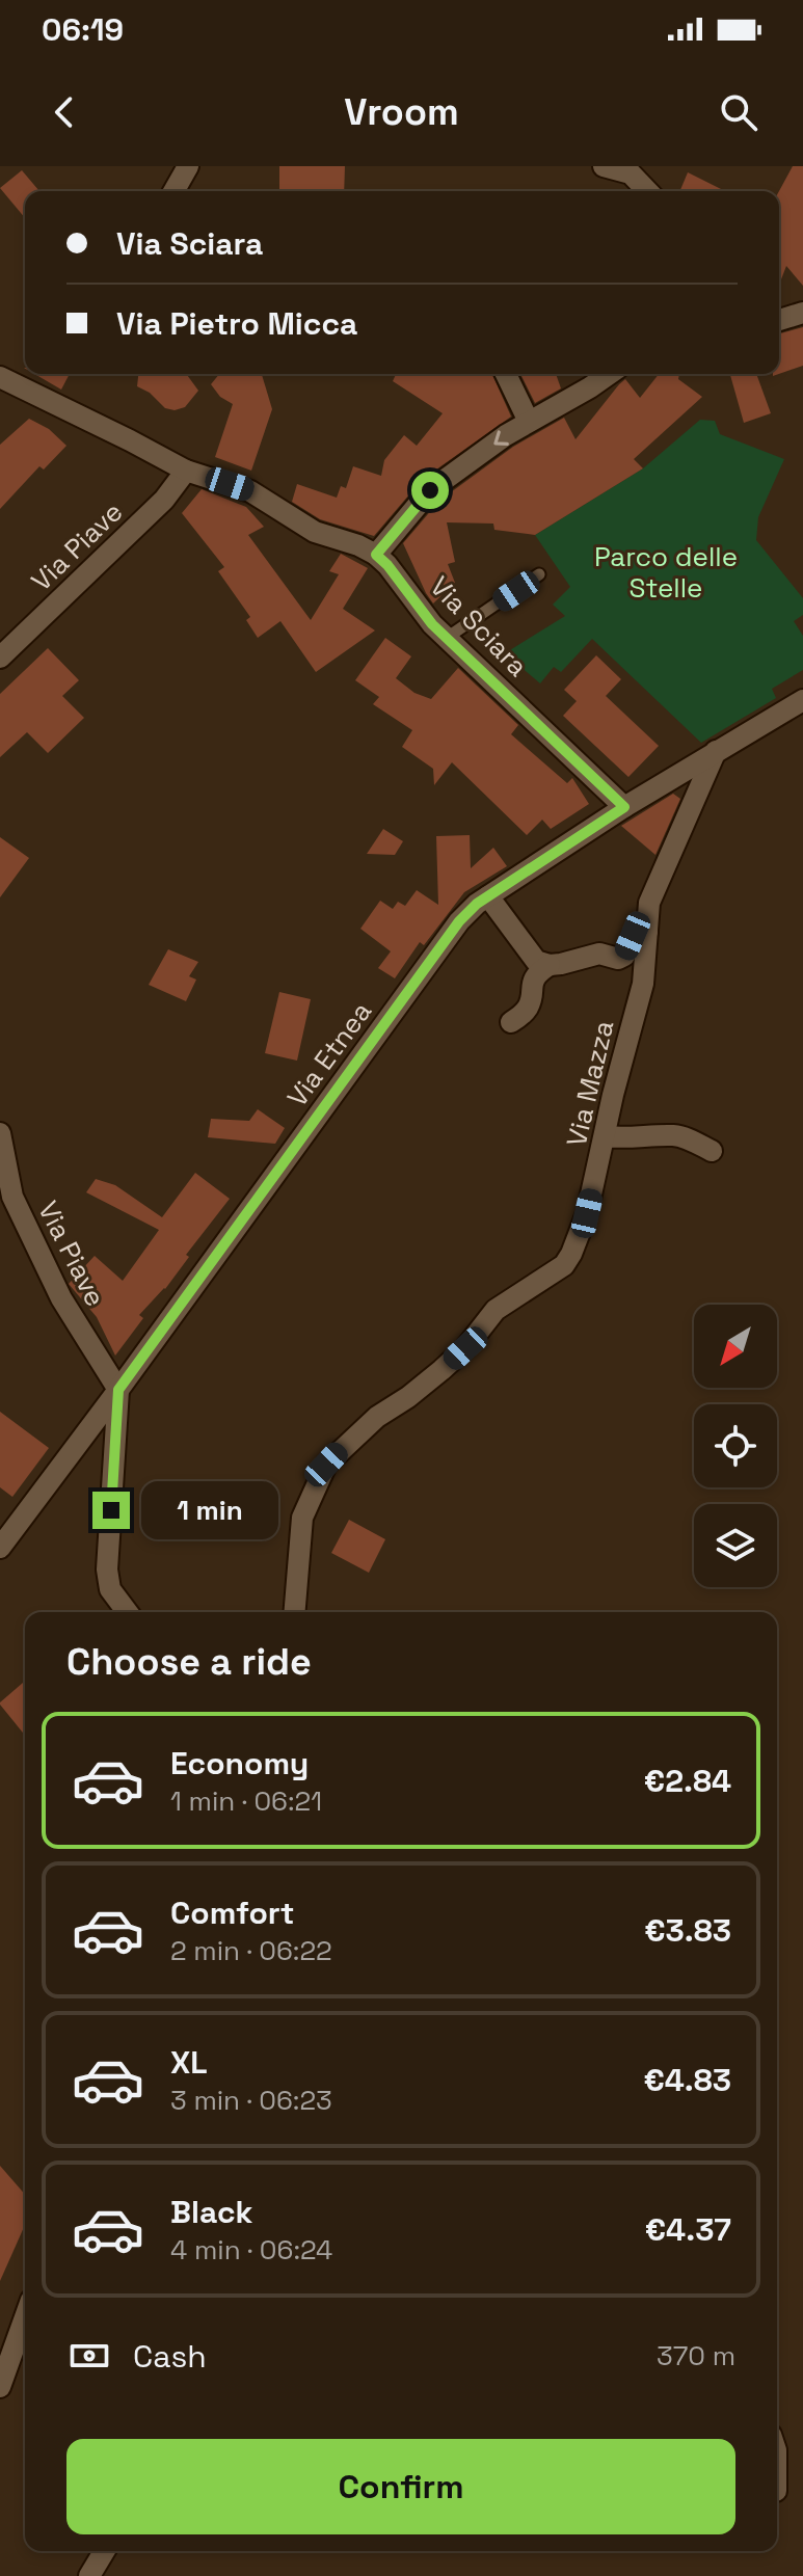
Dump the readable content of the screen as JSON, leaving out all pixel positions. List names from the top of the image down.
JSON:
{
  "streets": {
    "street": [
      "Via Piave",
      "Via Sciara",
      "Via Etnea",
      "Via Mazza"
    ]
  },
  "crossings": [
    ["Via Piave", "Via Etnea"],
    ["Via Sciara", "Via Etnea"],
    ["Via Etnea", "Via Mazza"]
  ],
  "parks": ["Parco delle Stelle"],
  "north": "bottom left",
  "page": {
    "status": "06:19",
    "header": "Vroom",
    "banner": ["Via Sciara", "Via Pietro Micca"],
    "bubble": "1 min",
    "heading": "Choose a ride",
    "list": [
      {
        "name": "Economy",
        "note": "1 min · 06:21",
        "value": "€2.84"
      },
      {
        "name": "Comfort",
        "note": "2 min · 06:22",
        "value": "€3.83"
      },
      {
        "name": "XL",
        "note": "3 min · 06:23",
        "value": "€4.83"
      },
      {
        "name": "Black",
        "note": "4 min · 06:24",
        "value": "€4.37"
      }
    ],
    "pay": ["Cash", "370 m"],
    "buttons": "Confirm"
  }
}
